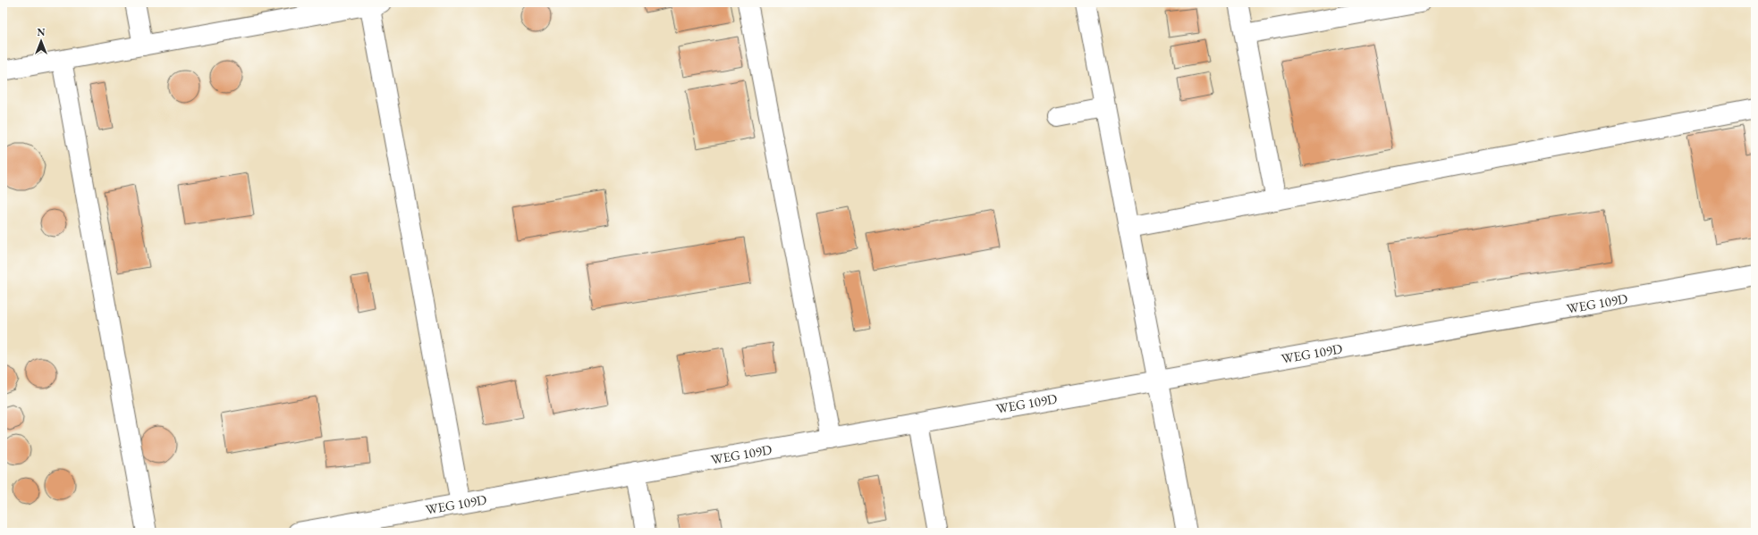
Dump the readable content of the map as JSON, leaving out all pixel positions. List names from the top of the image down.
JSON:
{
  "streets": {
    "lane": ["WEG 109D"]
  },
  "north": "top"
}
